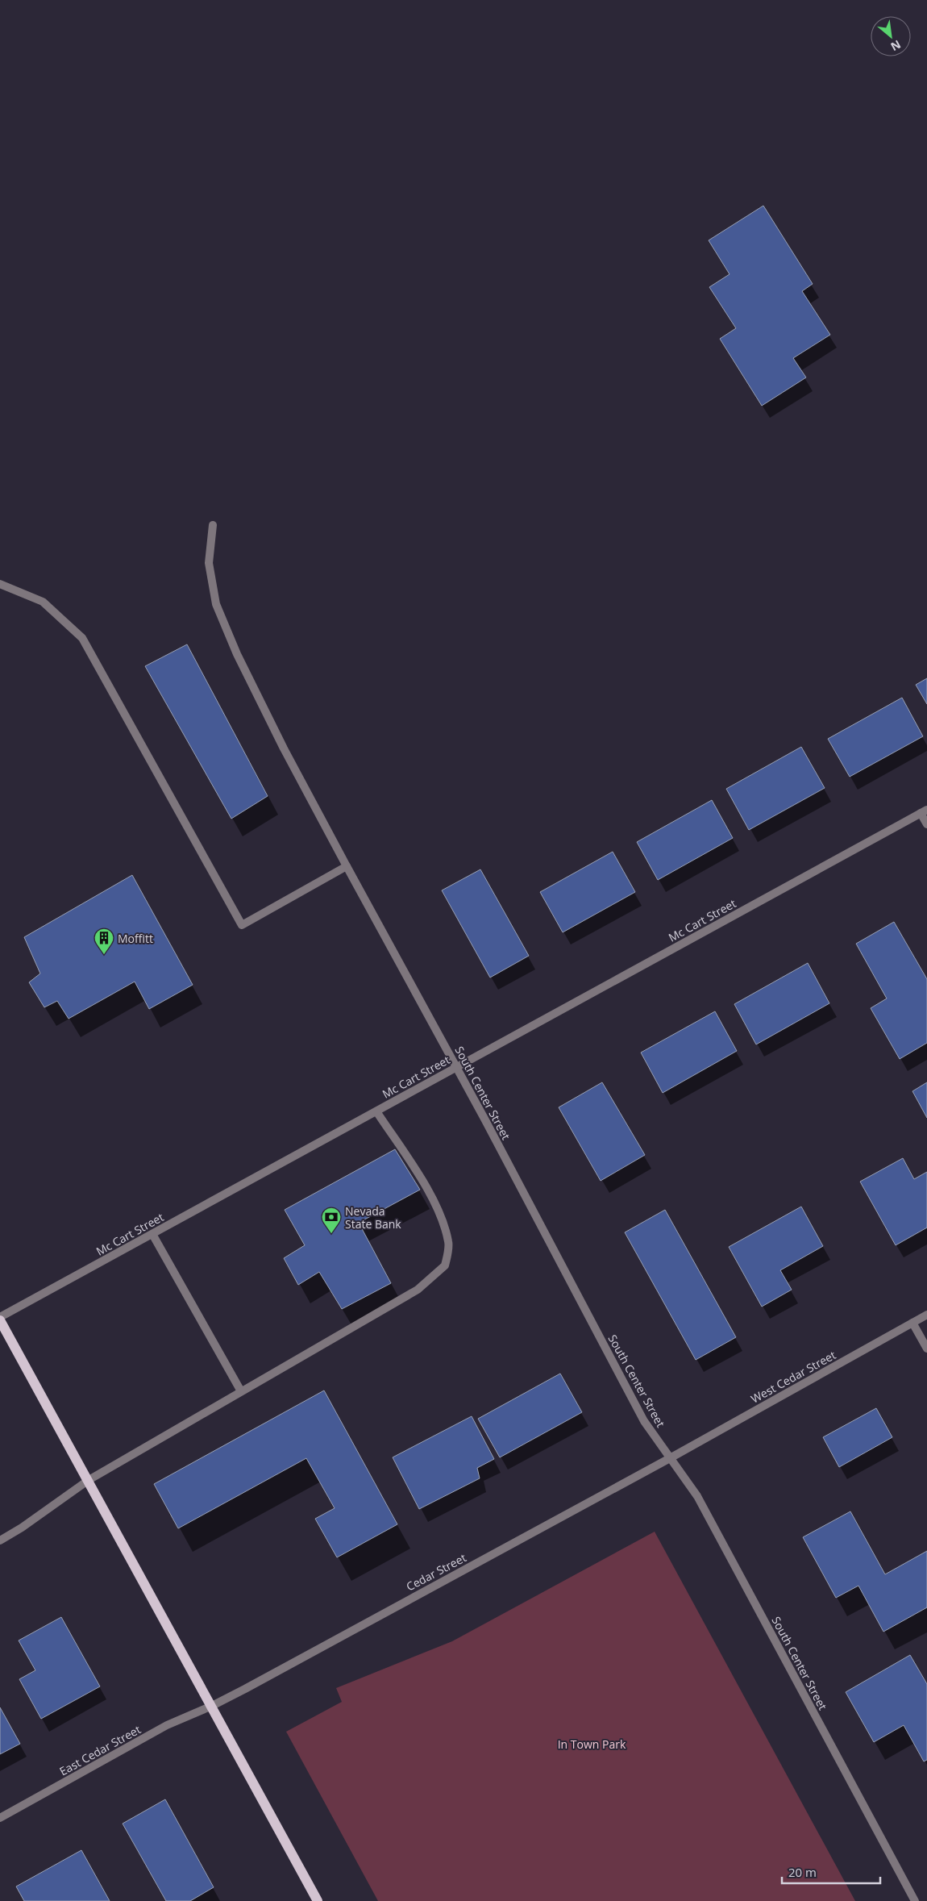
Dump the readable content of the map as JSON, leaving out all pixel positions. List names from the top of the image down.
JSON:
{
  "streets": {
    "street": [
      "Mc Cart Street",
      "South Center Street",
      "West Cedar Street",
      "Cedar Street",
      "East Cedar Street"
    ]
  },
  "crossings": [
    ["Mc Cart Street", "South Center Street"],
    ["South Center Street", "West Cedar Street"],
    ["South Center Street", "Cedar Street"],
    ["West Cedar Street", "Cedar Street"],
    ["Cedar Street", "East Cedar Street"]
  ],
  "parks": ["In Town Park"],
  "places": {
    "building": ["Moffitt"],
    "bank": ["Nevada State Bank"]
  },
  "scale_bar": "20 m",
  "north": "bottom right"
}
